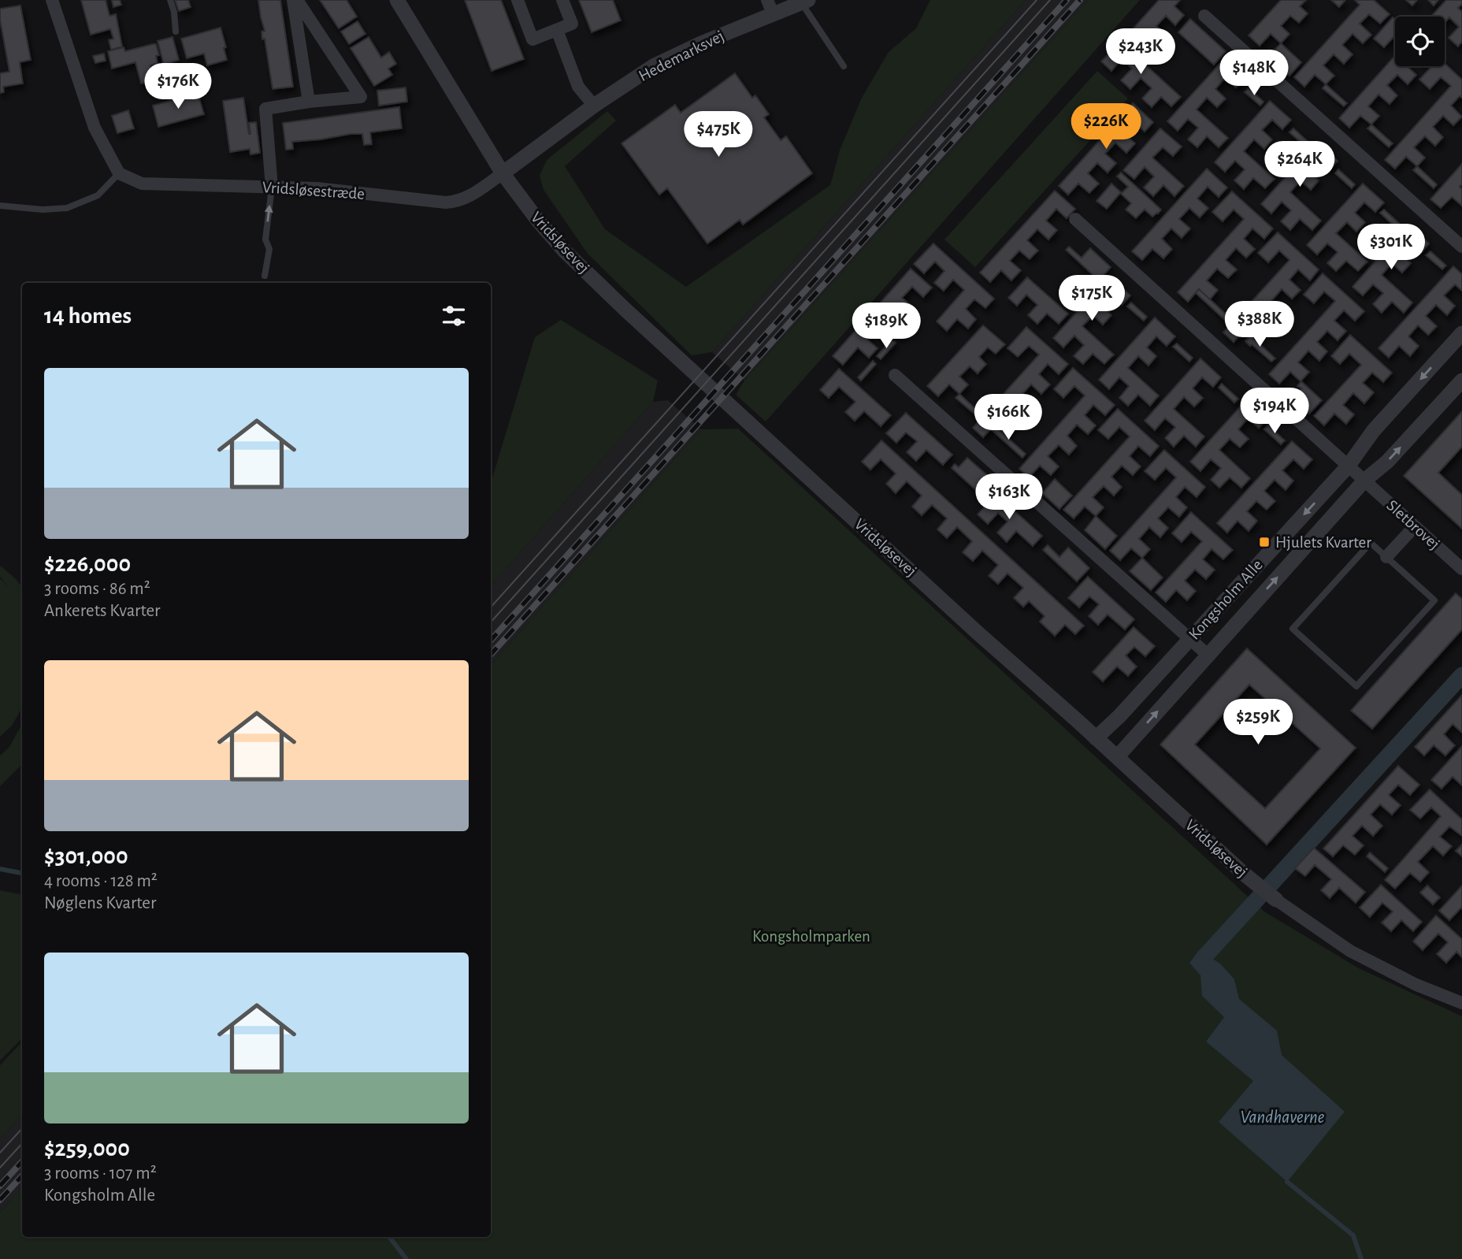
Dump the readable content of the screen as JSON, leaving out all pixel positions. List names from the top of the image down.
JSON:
{
  "streets": {
    "street": [
      "Hedemarksvej",
      "Vridsløsestræde",
      "Vridsløsevej",
      "Sletbrovej",
      "Kongsholm Alle"
    ]
  },
  "crossings": [
    ["Hedemarksvej", "Vridsløsestræde"],
    ["Hedemarksvej", "Vridsløsevej"],
    ["Vridsløsestræde", "Vridsløsevej"],
    ["Vridsløsevej", "Kongsholm Alle"],
    ["Sletbrovej", "Kongsholm Alle"]
  ],
  "water": ["Vandhaverne"],
  "parks": ["Kongsholmparken"],
  "places": {
    "transit": ["Hjulets Kvarter"]
  },
  "page": {
    "price": [
      "$243K",
      "$148K",
      "$176K",
      "$226K",
      "$475K",
      "$264K",
      "$301K",
      "$175K",
      "$388K",
      "$189K",
      "$194K",
      "$166K",
      "$163K",
      "$259K"
    ],
    "heading": "14 homes",
    "list": [
      {
        "name": "$226,000",
        "note": "3 rooms · 86 m² · Ankerets Kvarter"
      },
      {
        "name": "$301,000",
        "note": "4 rooms · 128 m² · Nøglens Kvarter"
      },
      {
        "name": "$259,000",
        "note": "3 rooms · 107 m² · Kongsholm Alle"
      }
    ]
  }
}
